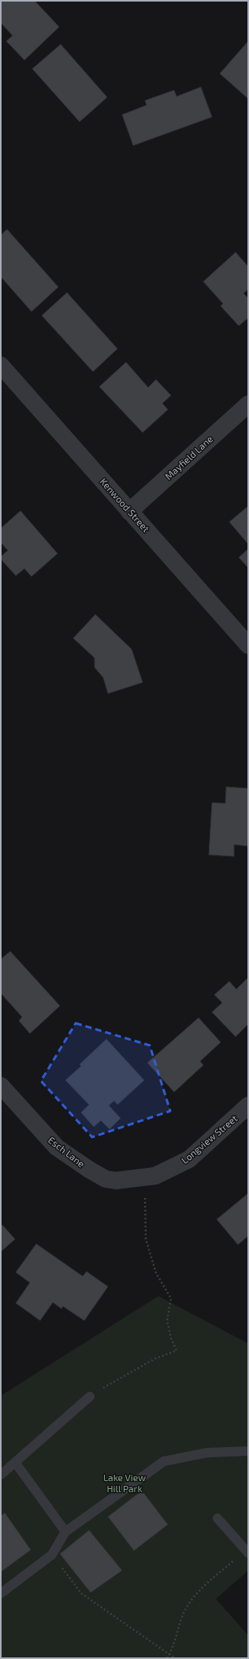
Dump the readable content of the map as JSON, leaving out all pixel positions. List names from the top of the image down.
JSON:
{
  "streets": {
    "street": [
      "Mayfield Lane",
      "Kenwood Street",
      "Longview Street",
      "Esch Lane"
    ]
  },
  "crossings": [
    ["Mayfield Lane", "Kenwood Street"],
    ["Longview Street", "Esch Lane"]
  ],
  "parks": ["Lake View Hill Park"]
}
